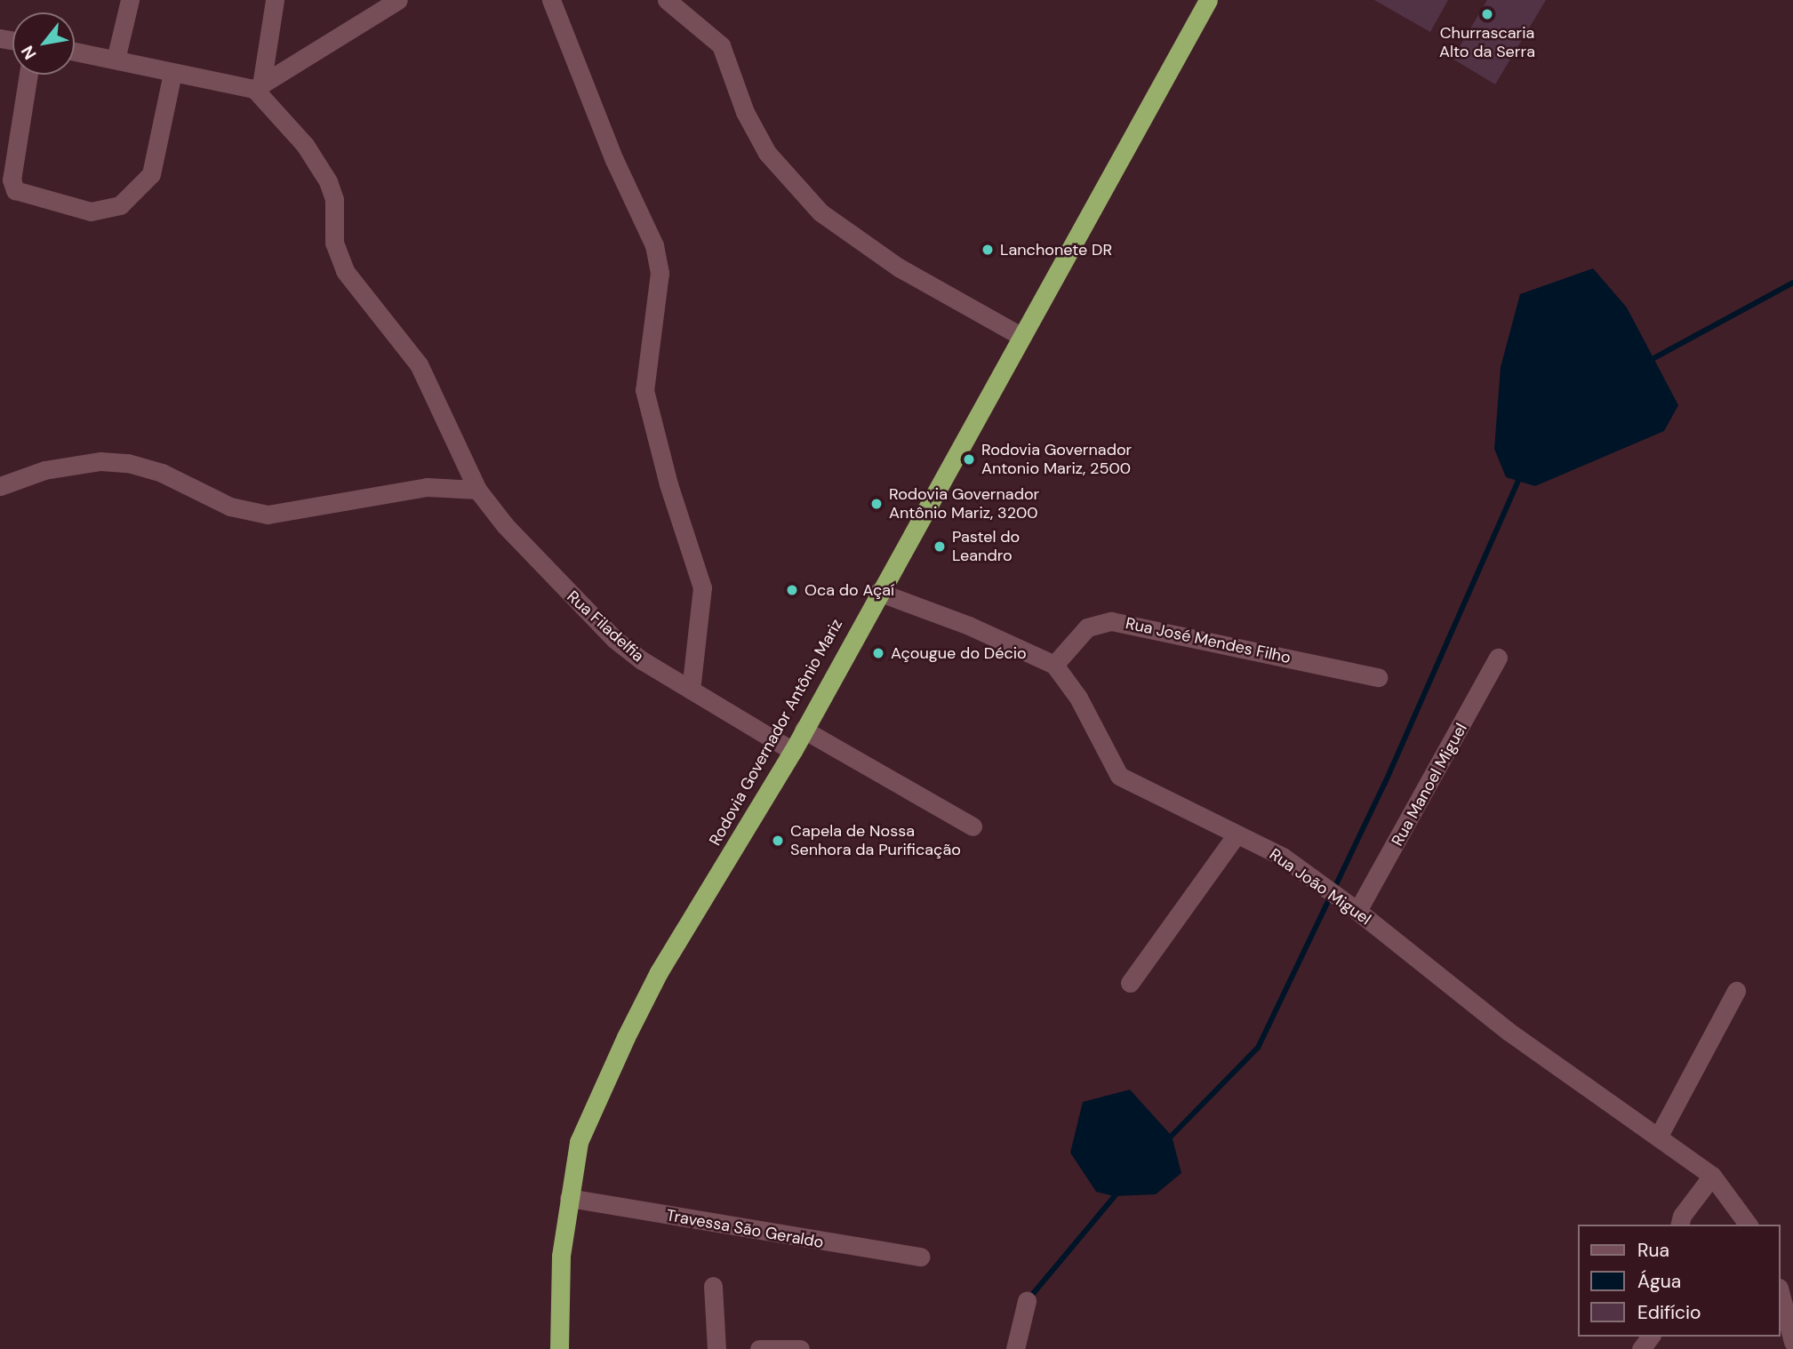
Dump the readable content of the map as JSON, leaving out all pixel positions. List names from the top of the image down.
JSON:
{
  "streets": {
    "highway": ["Rodovia Governador Antônio Mariz"],
    "street": [
      "Rua Filadelfia",
      "Rua José Mendes Filho",
      "Rua Manoel Miguel",
      "Rua João Miguel",
      "Travessa São Geraldo"
    ]
  },
  "crossings": [
    ["Rua Filadelfia", "Rodovia Governador Antônio Mariz"],
    ["Rua José Mendes Filho", "Rua João Miguel"],
    ["Rodovia Governador Antônio Mariz", "Rua João Miguel"],
    ["Rodovia Governador Antônio Mariz", "Travessa São Geraldo"],
    ["Rua Manoel Miguel", "Rua João Miguel"]
  ],
  "places": [
    "Churrascaria Alto da Serra",
    "Lanchonete DR",
    "Rodovia Governador Antonio Mariz, 2500",
    "Rodovia Governador Antônio Mariz, 3200",
    "Pastel do Leandro",
    "Oca do Açaí",
    "Açougue do Décio",
    "Capela de Nossa Senhora da Purificação"
  ],
  "legend": ["Rua", "Água", "Edifício"],
  "north": "bottom left"
}
